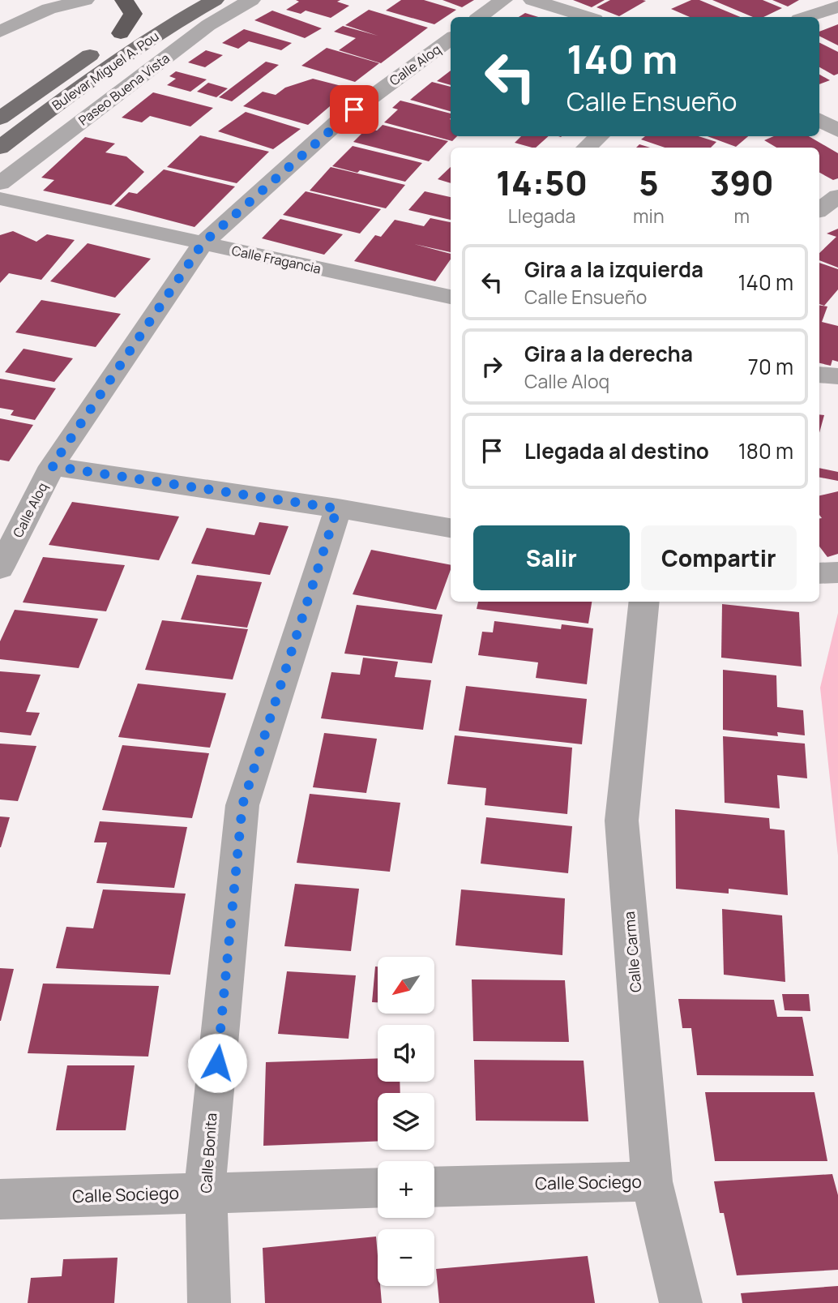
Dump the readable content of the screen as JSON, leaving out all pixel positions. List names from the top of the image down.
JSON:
{
  "streets": {
    "main road": ["Bulevar Miguel A. Pou"],
    "street": [
      "Calle Aloq",
      "Paseo Buena Vista",
      "Calle Fragancia",
      "Calle Carma",
      "Calle Bonita",
      "Calle Sociego"
    ]
  },
  "crossings": [
    ["Calle Aloq", "Calle Fragancia"],
    ["Calle Carma", "Calle Sociego"],
    ["Calle Bonita", "Calle Sociego"]
  ],
  "north": "bottom left",
  "page": {
    "turn": ["140 m", "Calle Ensueño"],
    "eta": [
      "14:50",
      "Llegada",
      "5",
      "min",
      "390",
      "m"
    ],
    "list": [
      {
        "name": "Gira a la izquierda",
        "note": "Calle Ensueño",
        "value": "140 m"
      },
      {
        "name": "Gira a la derecha",
        "note": "Calle Aloq",
        "value": "70 m"
      },
      {
        "name": "Llegada al destino",
        "value": "180 m"
      }
    ],
    "buttons": ["Salir", "Compartir"],
    "map_buttons": ["+", "−"]
  }
}
